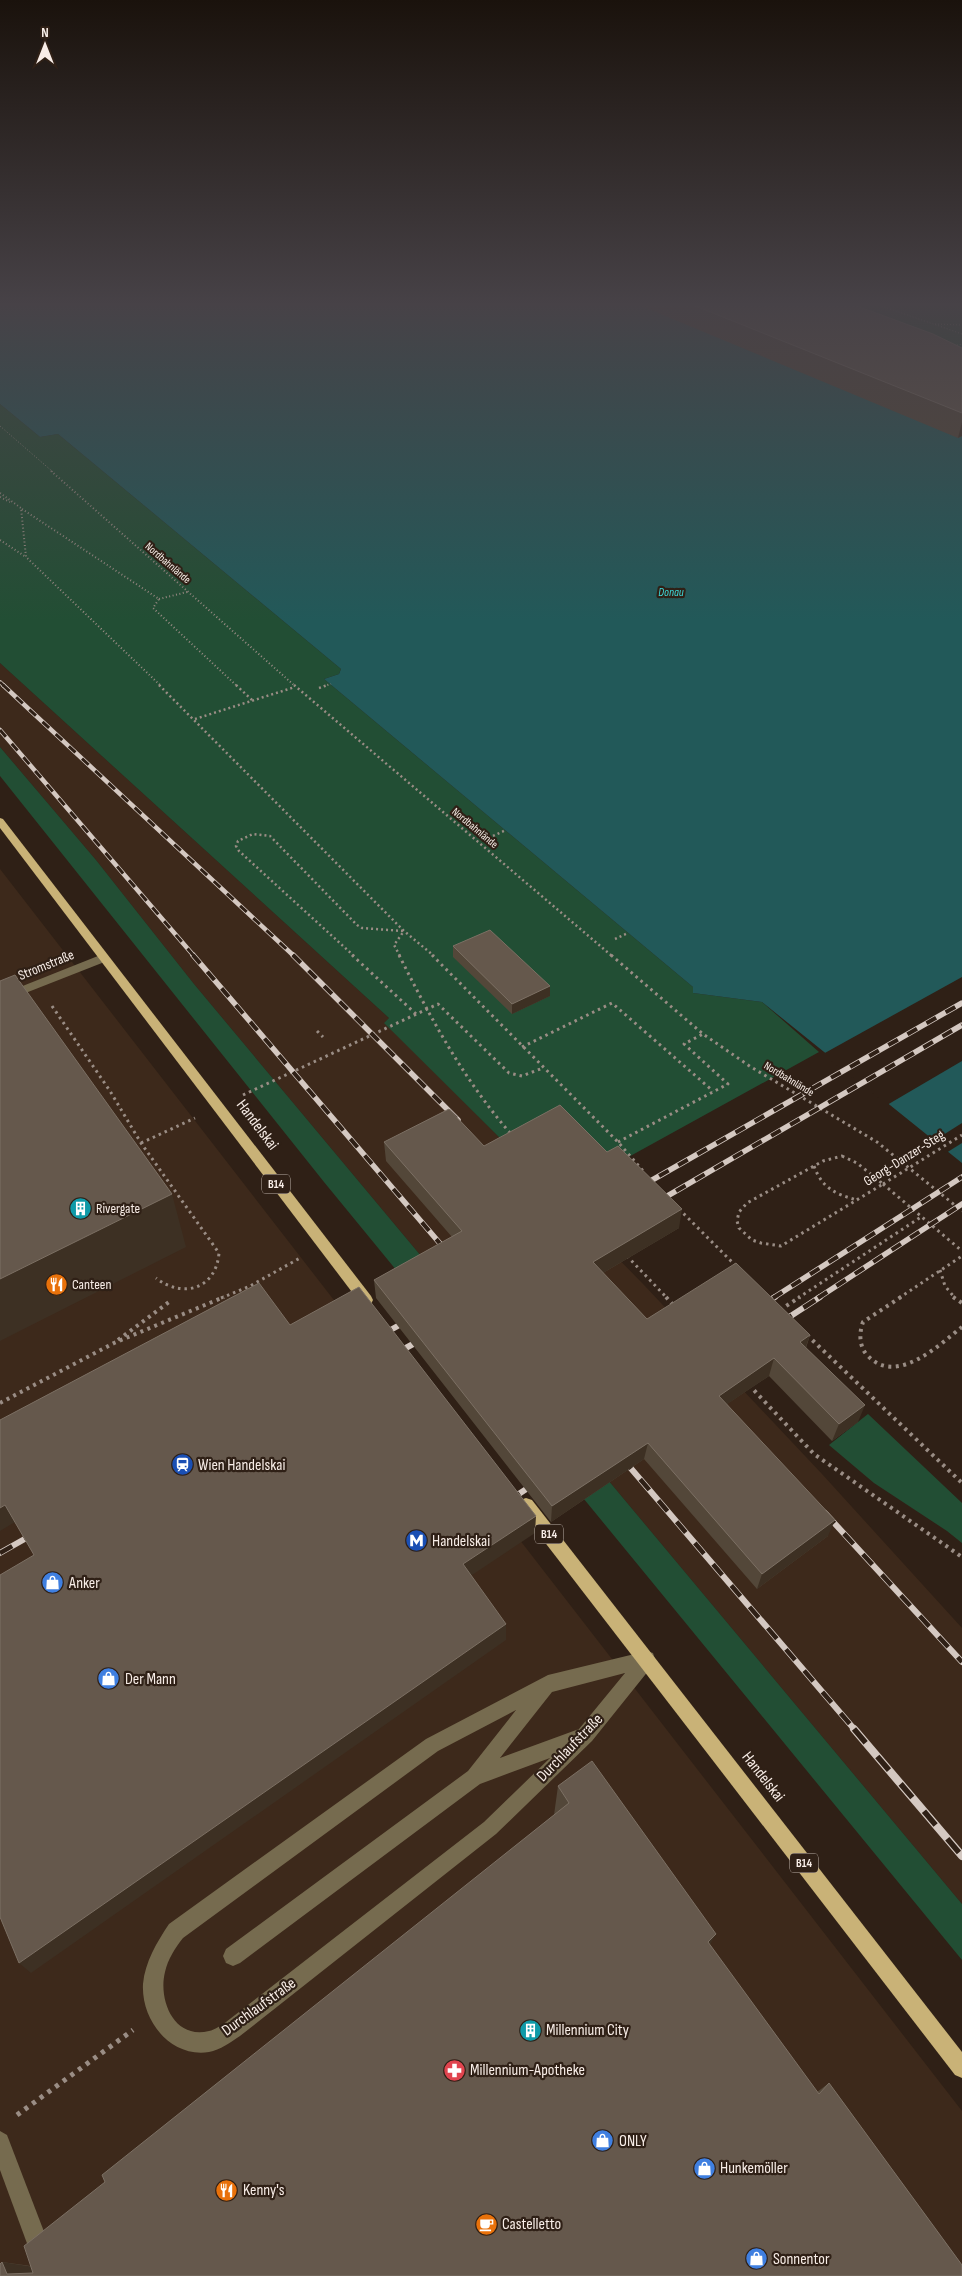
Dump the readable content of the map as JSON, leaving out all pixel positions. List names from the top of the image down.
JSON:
{
  "streets": {
    "main road": ["Handelskai", "B14"],
    "street": ["Stromstraße", "Durchlaufstraße"],
    "path": ["Nordbahnlände", "Georg-Danzer-Steg"]
  },
  "crossings": [
    ["Stromstraße", "Handelskai"],
    ["Handelskai", "Durchlaufstraße"]
  ],
  "water": ["Donau"],
  "places": {
    "building": ["Rivergate", "Millennium City"],
    "restaurant": ["Canteen", "Kenny's"],
    "station": ["Wien Handelskai"],
    "metro station": ["Handelskai"],
    "shop": [
      "Anker",
      "Der Mann",
      "ONLY",
      "Hunkemöller",
      "Sonnentor"
    ],
    "pharmacy": ["Millennium-Apotheke"],
    "cafe": ["Castelletto"]
  },
  "north": "top"
}
